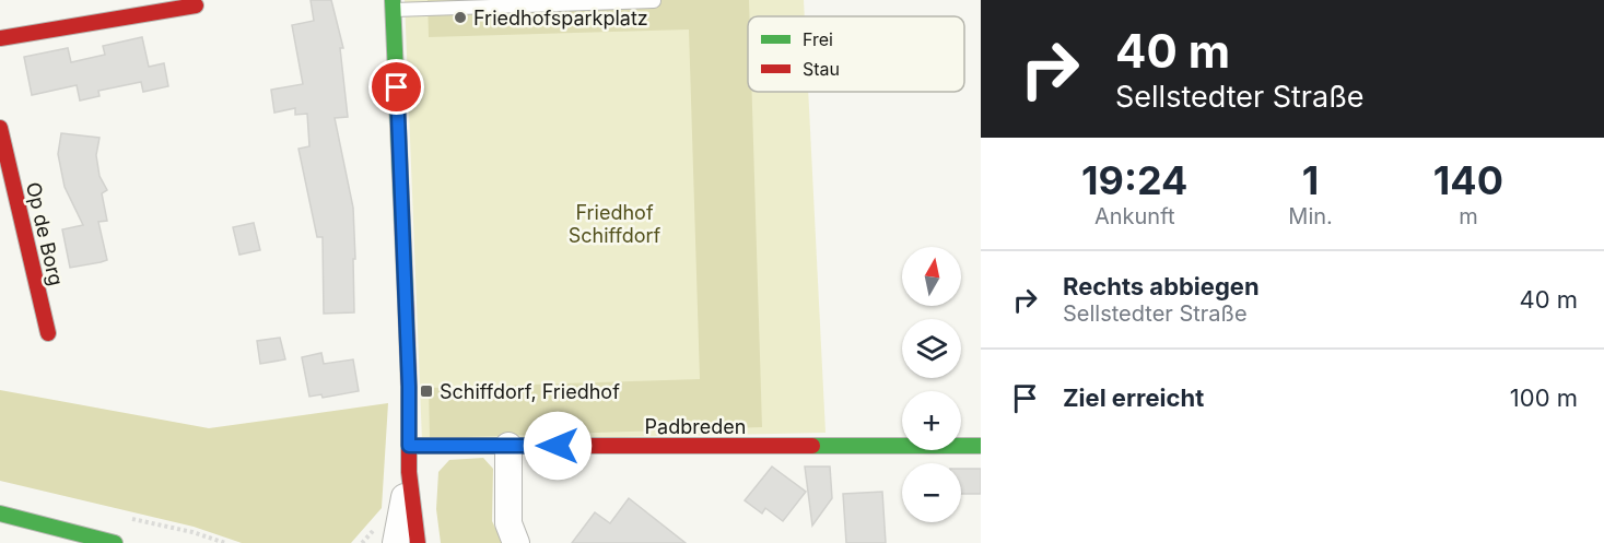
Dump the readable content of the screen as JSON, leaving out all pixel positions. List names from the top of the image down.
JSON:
{
  "streets": {
    "street": ["Op de Borg", "Padbreden"]
  },
  "parks": ["Friedhof Schiffdorf"],
  "places": {
    "other": ["Friedhofsparkplatz"],
    "transit": ["Schiffdorf, Friedhof"]
  },
  "legend": ["Frei", "Stau"],
  "north": "top",
  "page": {
    "turn": ["40 m", "Sellstedter Straße"],
    "eta": [
      "19:24",
      "Ankunft",
      "1",
      "Min.",
      "140",
      "m"
    ],
    "map_buttons": ["+", "−"],
    "list": [
      {
        "name": "Rechts abbiegen",
        "note": "Sellstedter Straße",
        "value": "40 m"
      },
      {
        "name": "Ziel erreicht",
        "value": "100 m"
      }
    ]
  }
}
